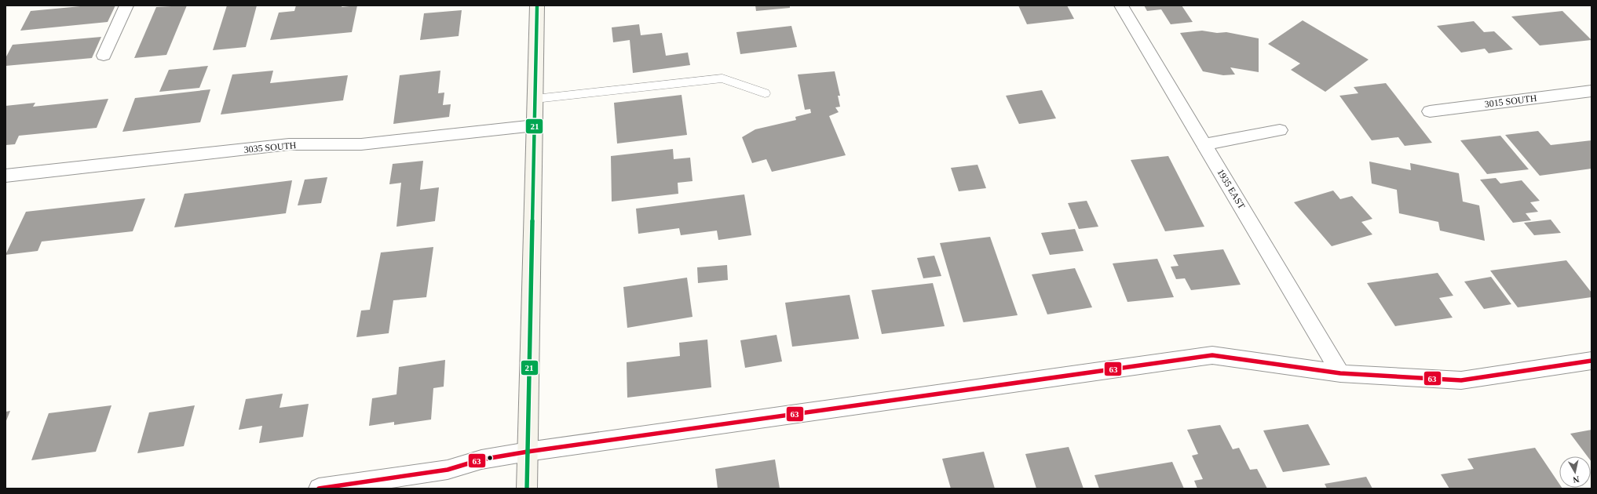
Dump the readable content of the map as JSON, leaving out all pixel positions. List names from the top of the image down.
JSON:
{
  "streets": {
    "street": ["3015 SOUTH", "3035 SOUTH", "1935 EAST"]
  },
  "lines": ["transit line 21", "transit line 63"],
  "north": "bottom"
}
